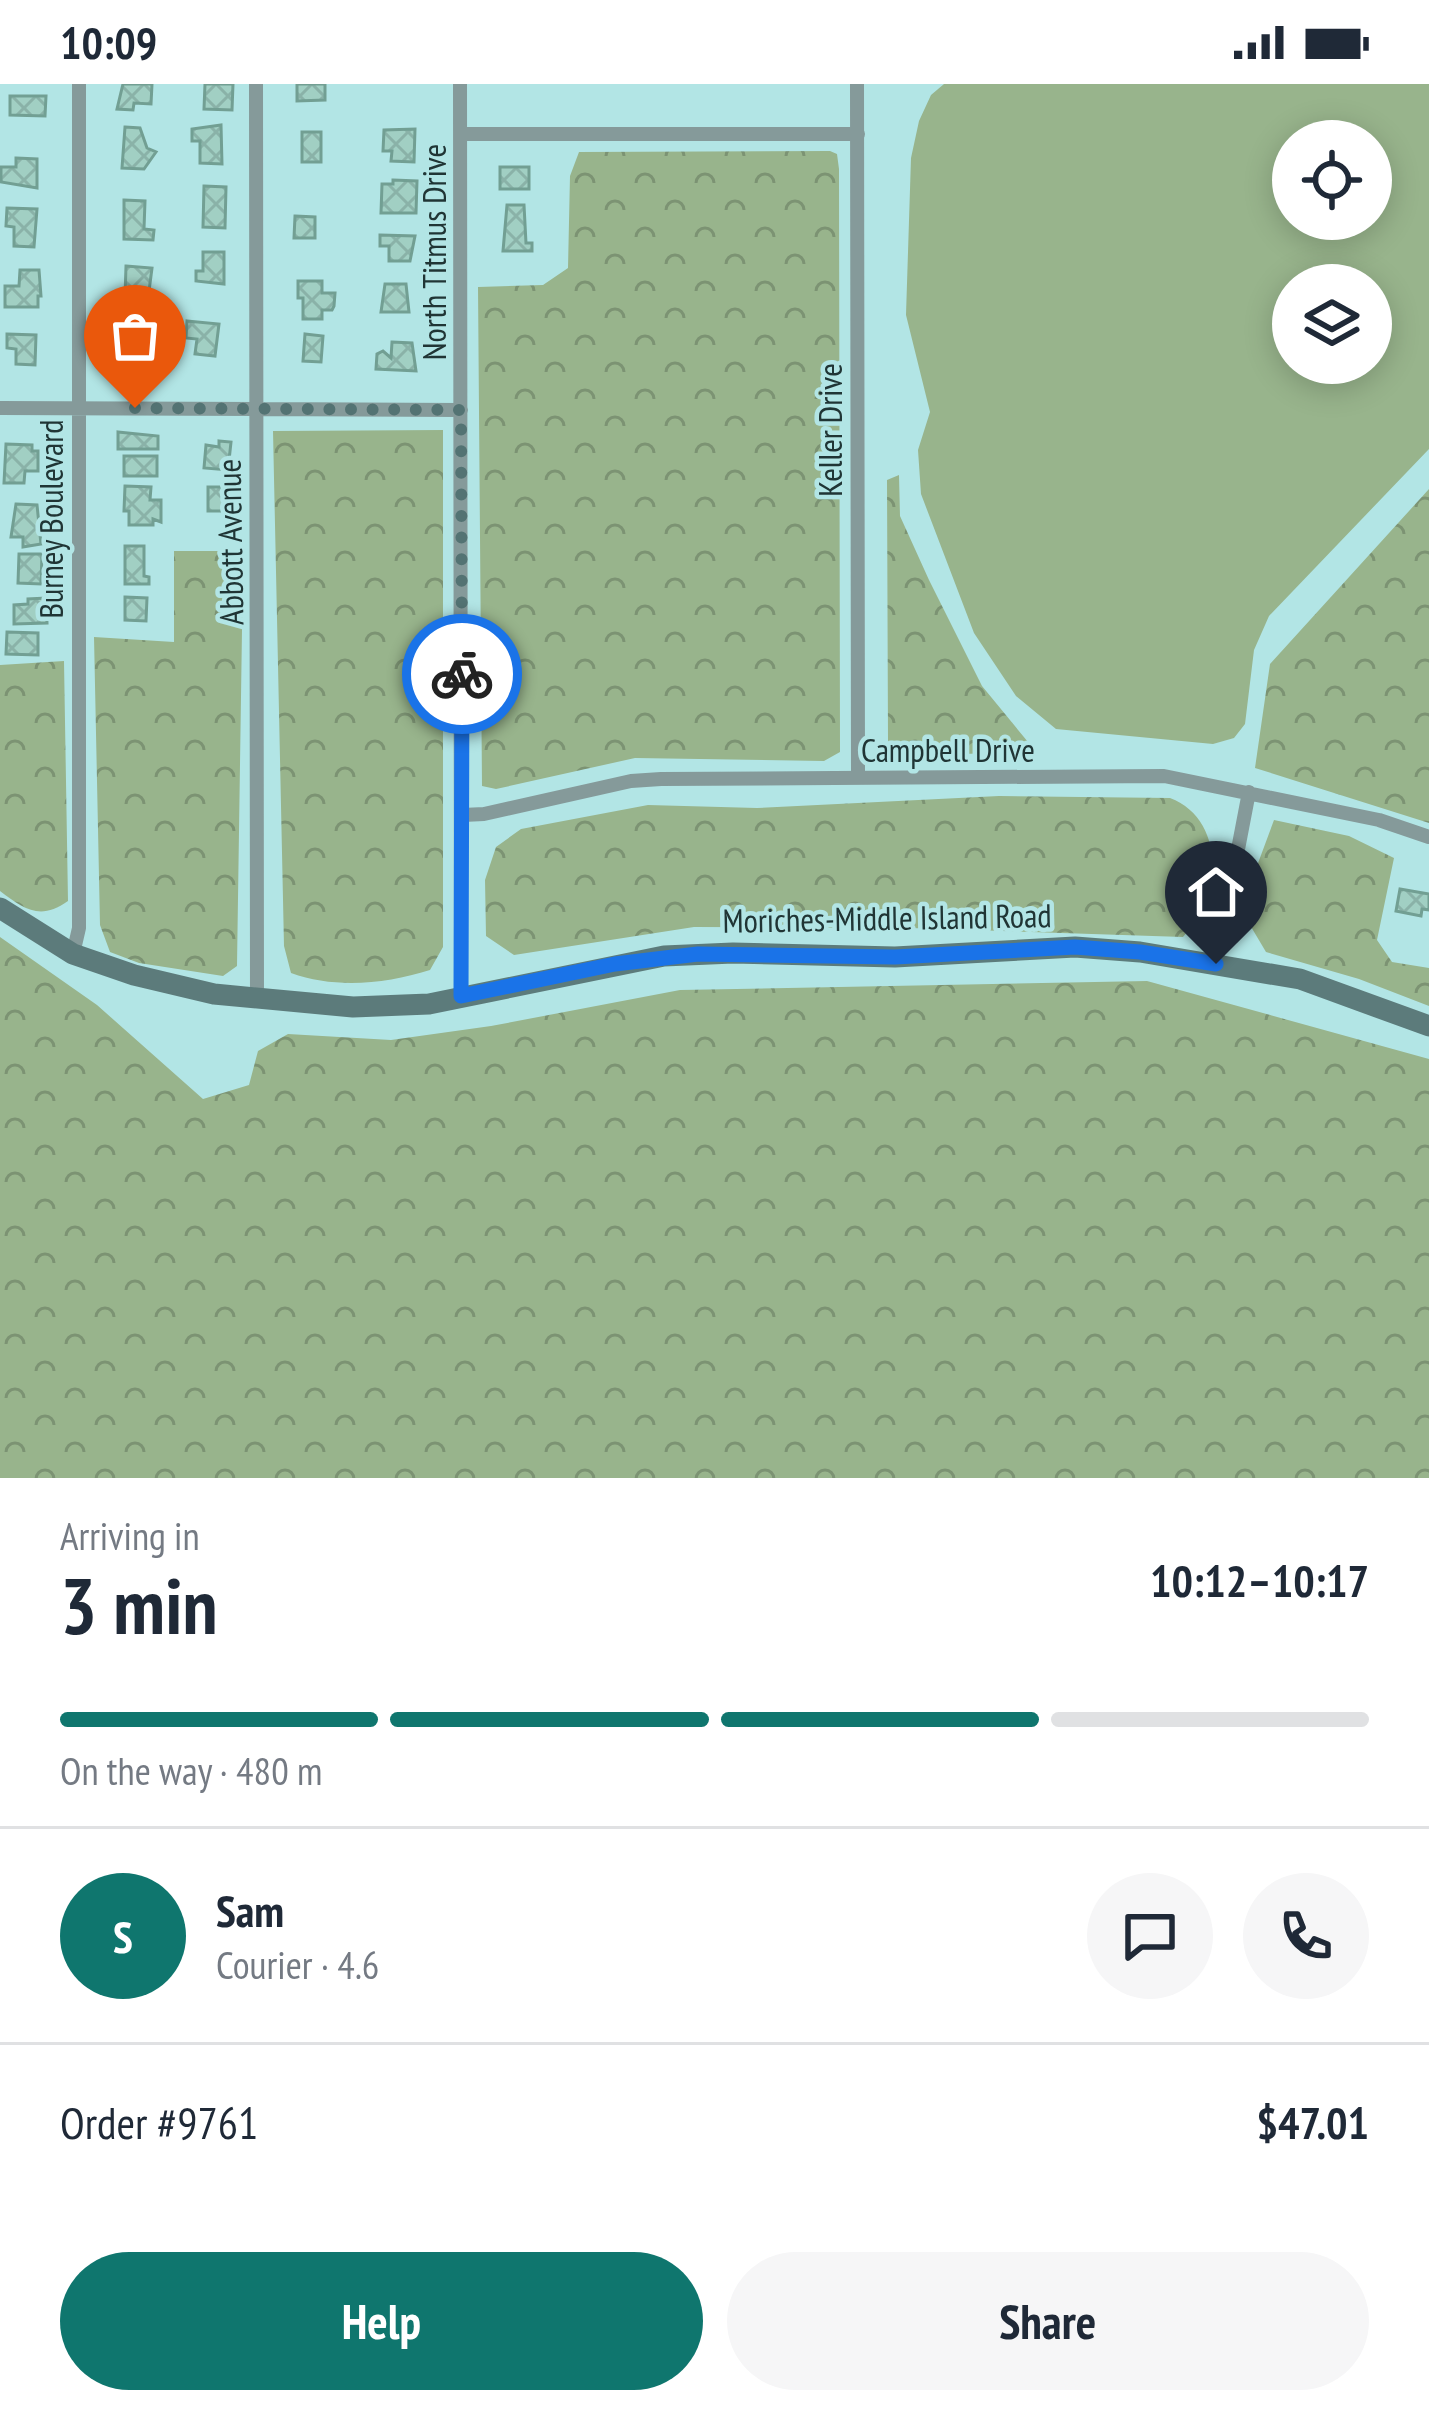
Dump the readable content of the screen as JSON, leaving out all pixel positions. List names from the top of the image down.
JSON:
{
  "streets": {
    "main road": ["Moriches-Middle Island Road"],
    "street": [
      "North Titmus Drive",
      "Keller Drive",
      "Burney Boulevard",
      "Abbott Avenue",
      "Campbell Drive"
    ]
  },
  "crossings": [
    ["North Titmus Drive", "Campbell Drive"],
    ["North Titmus Drive", "Moriches-Middle Island Road"],
    ["Keller Drive", "Campbell Drive"],
    ["Burney Boulevard", "Moriches-Middle Island Road"],
    ["Abbott Avenue", "Moriches-Middle Island Road"]
  ],
  "page": {
    "status": "10:09",
    "heading": ["3 min", "Arriving in", "10:12–10:17"],
    "panel": [
      "Sam",
      "Courier · 4.6",
      "Order #9761",
      "$47.01"
    ],
    "bar": "On the way · 480 m",
    "round": "S",
    "buttons": ["Help", "Share"]
  }
}
